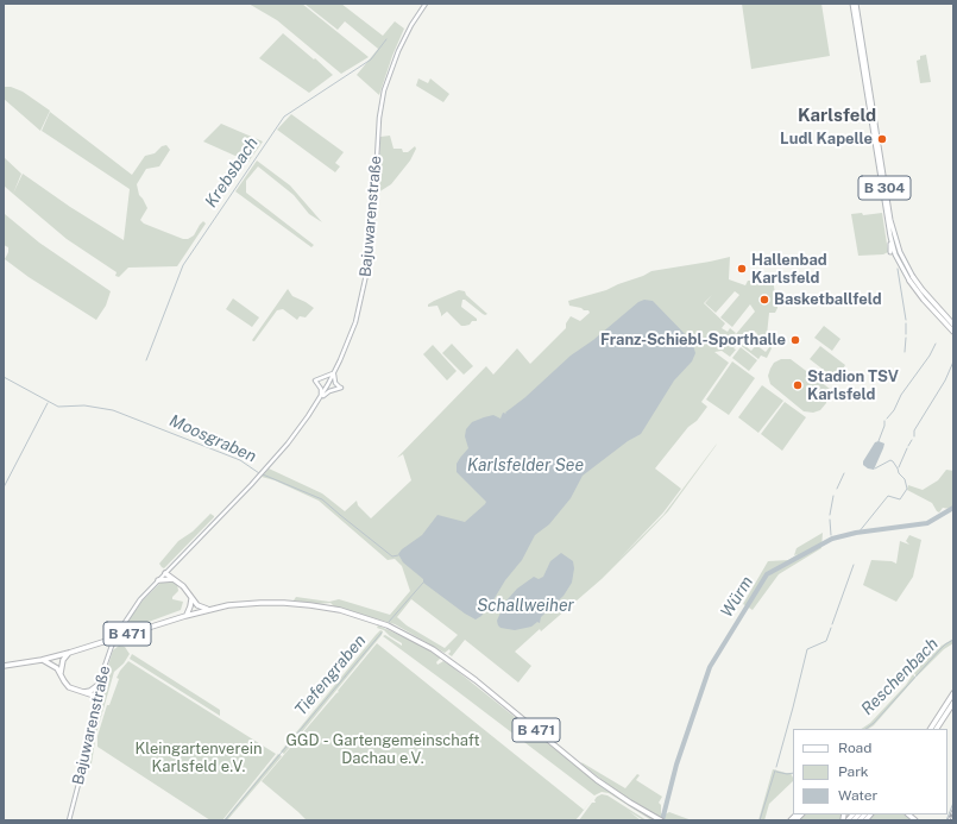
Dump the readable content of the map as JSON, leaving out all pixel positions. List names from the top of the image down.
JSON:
{
  "streets": {
    "highway": ["B 304", "B 471"],
    "main road": ["Bajuwarenstraße"]
  },
  "districts": ["Karlsfeld"],
  "water": [
    "Krebsbach",
    "Moosgraben",
    "Karlsfelder See",
    "Würm",
    "Schallweiher",
    "Tiefengraben",
    "Reschenbach"
  ],
  "parks": ["GGD - Gartengemeinschaft Dachau e.V.", "Kleingartenverein Karlsfeld e.V."],
  "places": [
    "Ludl Kapelle",
    "Hallenbad Karlsfeld",
    "Basketballfeld",
    "Franz-Schiebl-Sporthalle",
    "Stadion TSV Karlsfeld"
  ],
  "legend": ["Road", "Park", "Water"]
}
